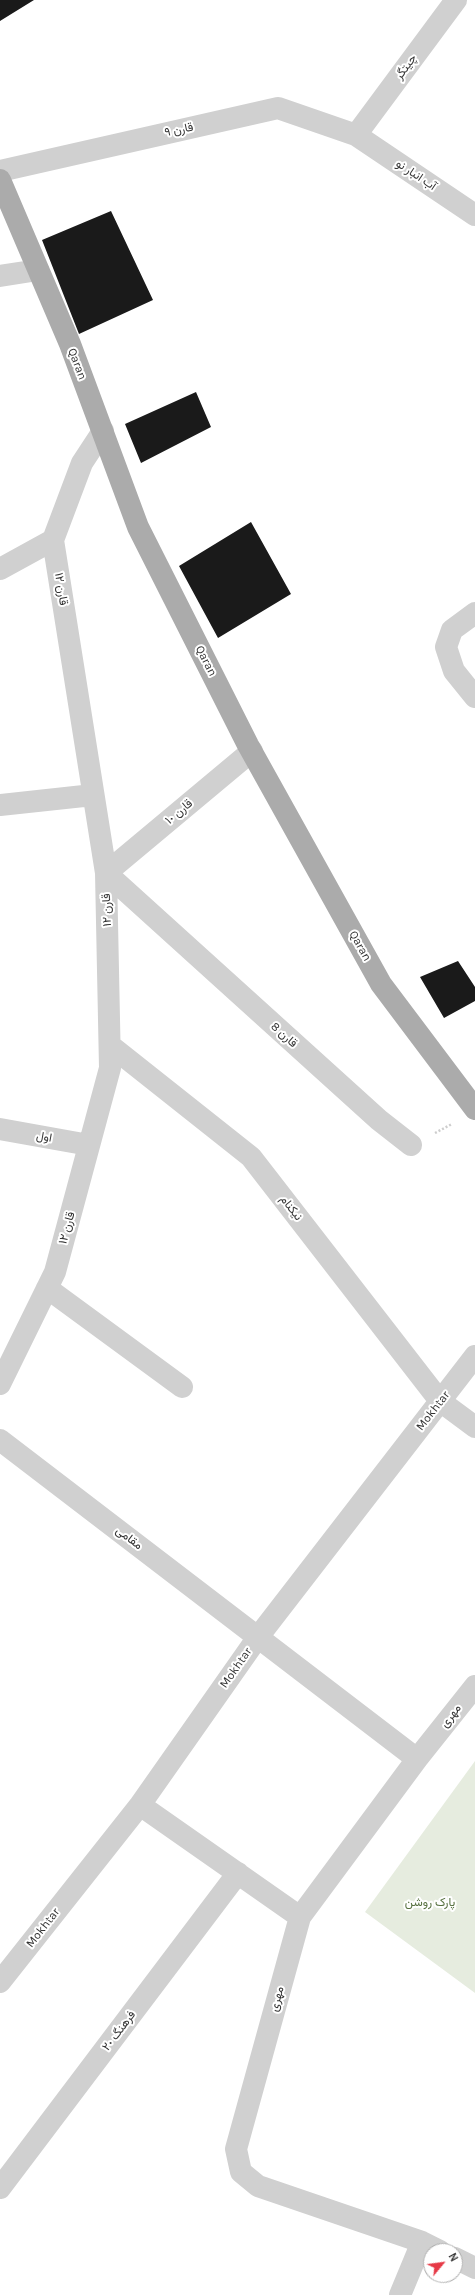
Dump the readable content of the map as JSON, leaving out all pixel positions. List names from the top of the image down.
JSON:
{
  "streets": {
    "main road": ["Qaran"],
    "street": [
      "چیتگر",
      "قارن ٩",
      "آب انبار نو",
      "قارن ۱۲",
      "قارن ١٠",
      "قارن 8",
      "اول",
      "نیکنام",
      "Mokhtar",
      "مقامی",
      "مهری",
      "فرهنگ ٢٠"
    ]
  },
  "crossings": [
    ["چیتگر", "قارن ٩"],
    ["چیتگر", "آب انبار نو"],
    ["قارن ٩", "آب انبار نو"],
    ["Qaran", "قارن ۱۲"],
    ["Qaran", "قارن ١٠"],
    ["قارن ۱۲", "قارن ١٠"],
    ["قارن ۱۲", "قارن 8"],
    ["قارن ۱۲", "اول"],
    ["قارن ۱۲", "نیکنام"],
    ["قارن ١٠", "قارن 8"],
    ["نیکنام", "Mokhtar"],
    ["Mokhtar", "مقامی"],
    ["مقامی", "مهری"]
  ],
  "parks": ["پارک روشن"],
  "north": "top right"
}
